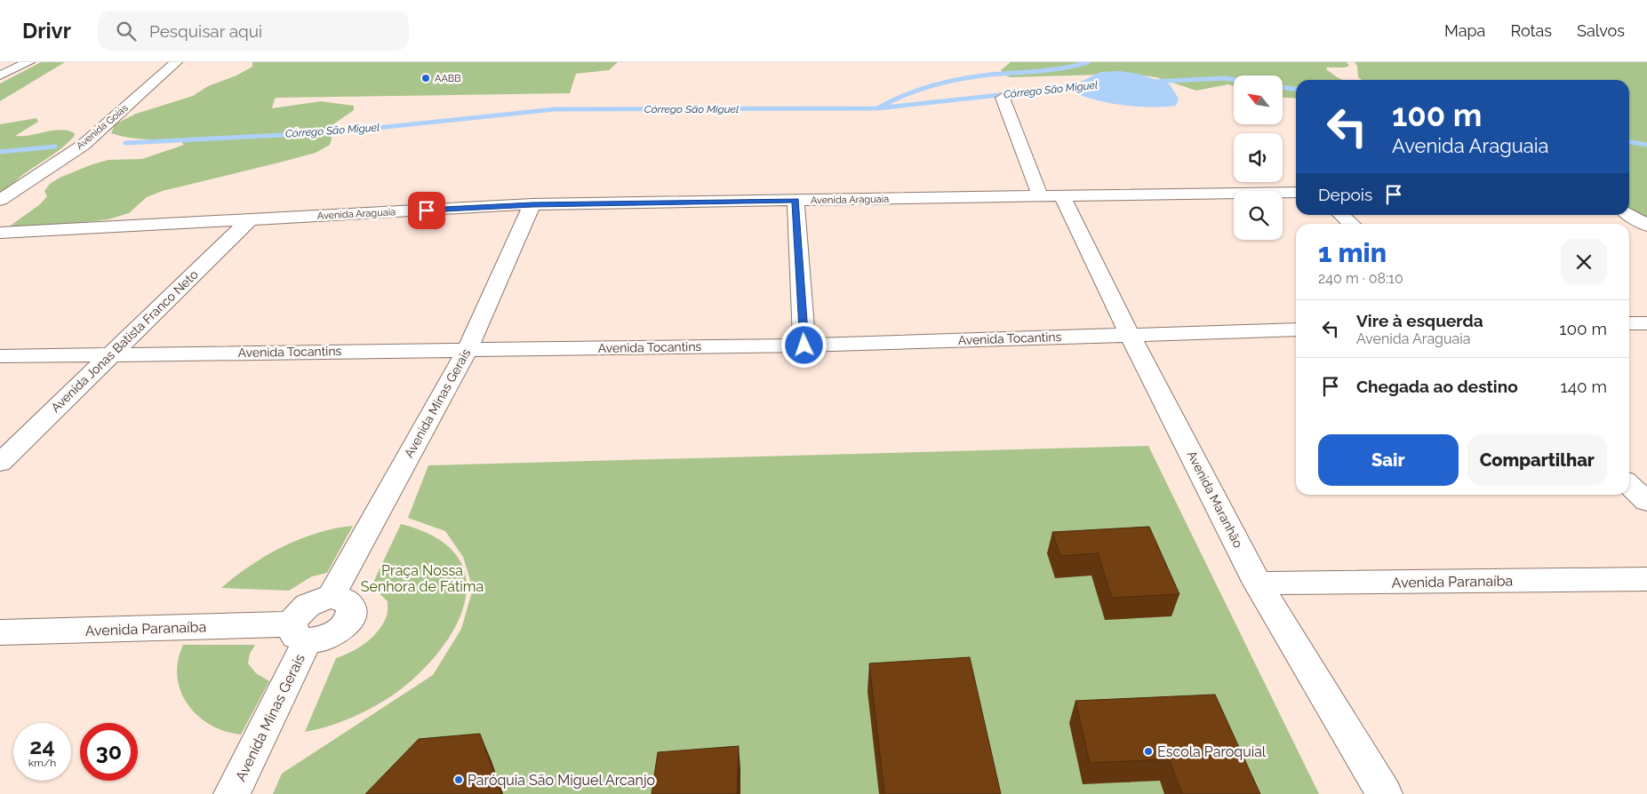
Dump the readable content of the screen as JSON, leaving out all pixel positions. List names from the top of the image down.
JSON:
{
  "streets": {
    "street": [
      "Avenida Goiás",
      "Avenida Araguaia",
      "Avenida Tocantins",
      "Avenida Jonas Batista Franco Neto",
      "Avenida Minas Gerais",
      "Avenida Maranhão",
      "Avenida Paranaíba"
    ]
  },
  "crossings": [
    ["Avenida Araguaia", "Avenida Jonas Batista Franco Neto"],
    ["Avenida Araguaia", "Avenida Minas Gerais"],
    ["Avenida Araguaia", "Avenida Maranhão"],
    ["Avenida Tocantins", "Avenida Jonas Batista Franco Neto"],
    ["Avenida Tocantins", "Avenida Minas Gerais"],
    ["Avenida Tocantins", "Avenida Maranhão"],
    ["Avenida Minas Gerais", "Avenida Paranaíba"],
    ["Avenida Maranhão", "Avenida Paranaíba"]
  ],
  "water": ["Córrego São Miguel"],
  "parks": ["Praça Nossa Senhora de Fátima"],
  "places": ["AABB", "Escola Paroquial", "Paróquia São Miguel Arcanjo"],
  "north": "top left",
  "page": {
    "header": "Drivr",
    "search": "Pesquisar aqui",
    "nav": ["Mapa", "Rotas", "Salvos"],
    "turn": ["100 m", "Avenida Araguaia"],
    "then": "Depois",
    "heading": ["1 min", "240 m · 08:10"],
    "list": [
      {
        "name": "Vire à esquerda",
        "note": "Avenida Araguaia",
        "value": "100 m"
      },
      {
        "name": "Chegada ao destino",
        "value": "140 m"
      }
    ],
    "buttons": ["Sair", "Compartilhar"],
    "speed": "24 km/h",
    "limit": "30"
  }
}
